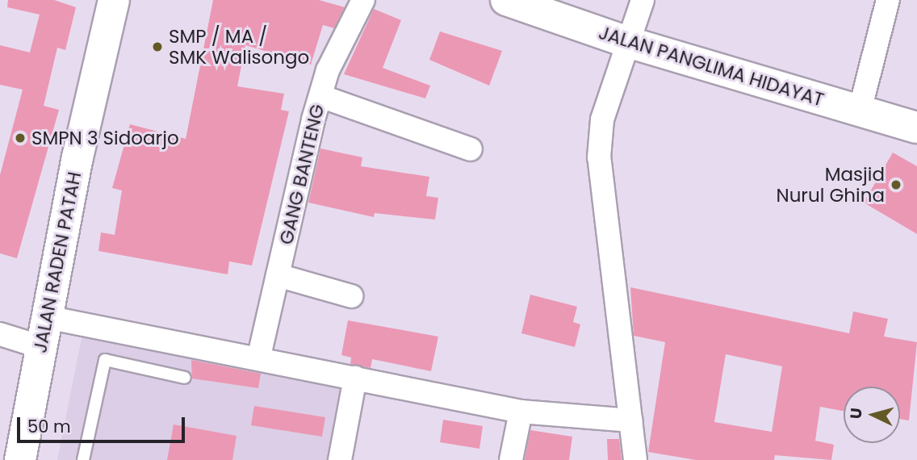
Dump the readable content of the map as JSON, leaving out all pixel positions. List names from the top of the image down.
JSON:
{
  "streets": {
    "main road": ["JALAN PANGLIMA HIDAYAT", "JALAN RADEN PATAH"],
    "street": ["GANG BANTENG"]
  },
  "places": ["SMP / MA / SMK Walisongo", "SMPN 3 Sidoarjo", "Masjid Nurul Ghina"],
  "scale_bar": "50 m",
  "north": "left"
}
